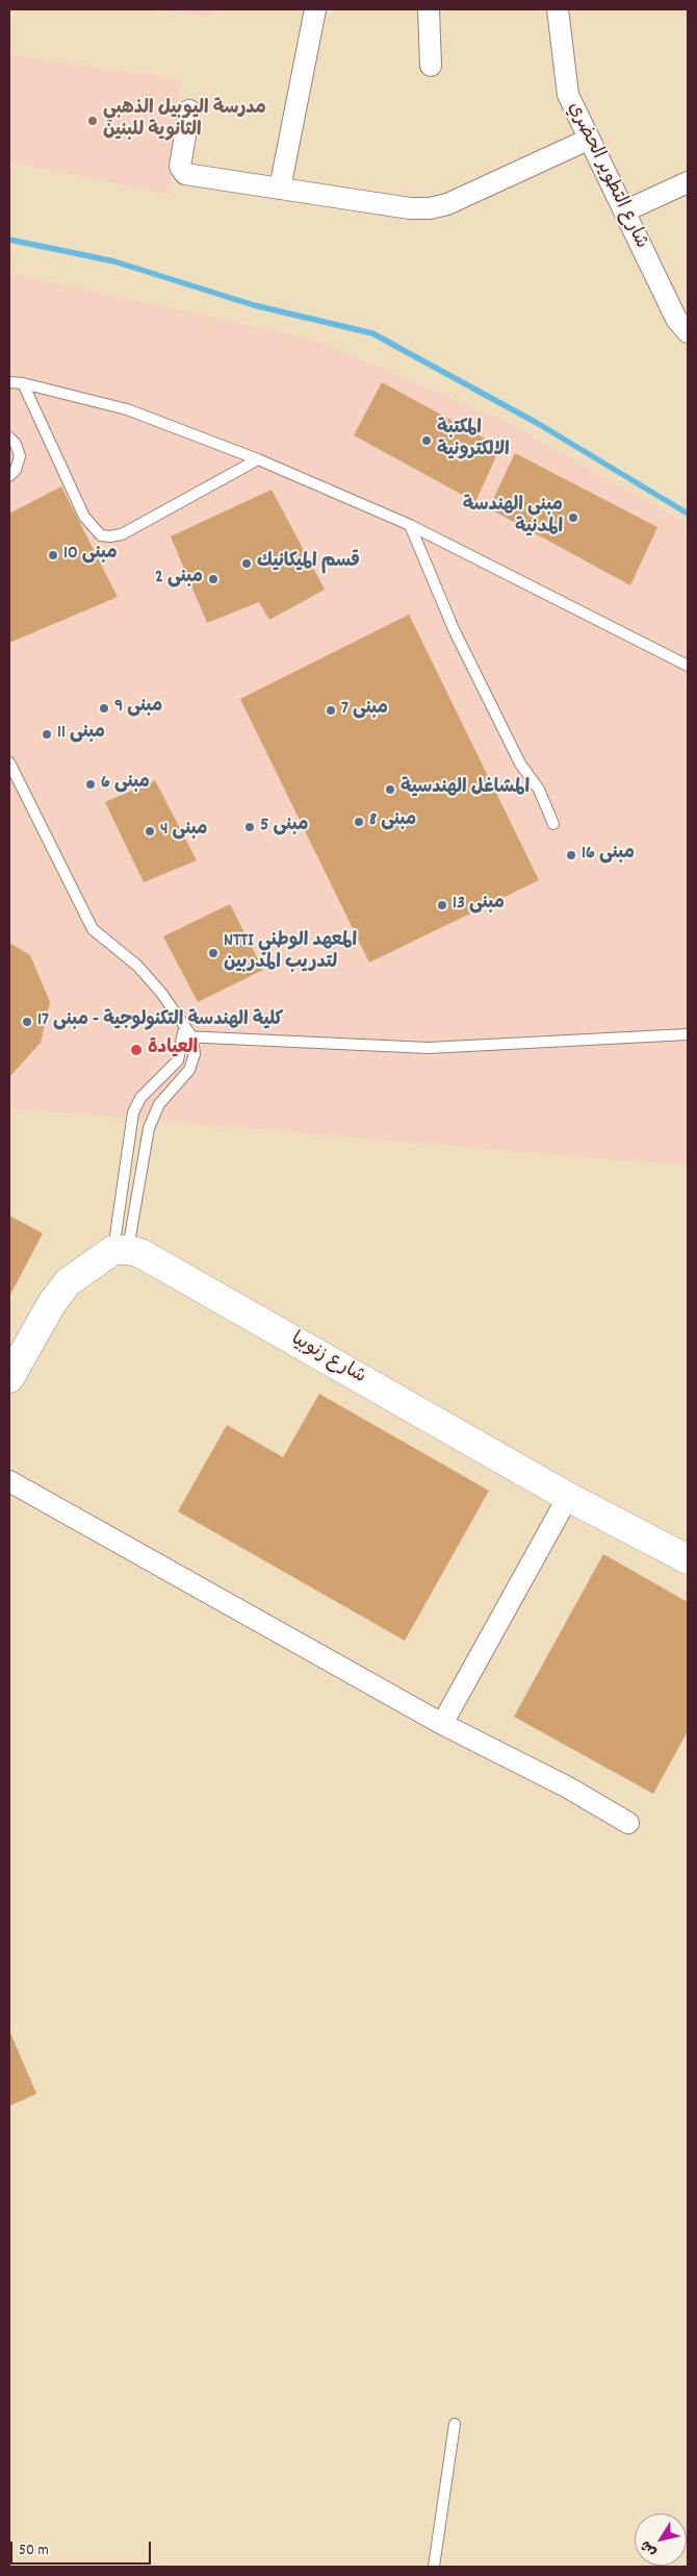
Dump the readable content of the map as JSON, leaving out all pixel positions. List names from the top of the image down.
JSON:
{
  "streets": {
    "street": ["شارع التطوير الحضري", "شارع زنوبيا"]
  },
  "places": [
    "مدرسة اليوبيل الذهبي الثانوية للبنين",
    "المكتبة الالكترونية",
    "مبنى الهندسة المدنية",
    "مبنى 10",
    "قسم الميكانيك",
    "مبنى 2",
    "مبنى 9",
    "مبنى 7",
    "مبنى 11",
    "مبنى 6",
    "المشاغل الهندسية",
    "مبنى 8",
    "مبنى 5",
    "مبنى 4",
    "مبنى 16",
    "مبنى 13",
    "NTTI المعهد الوطني لتدريب المدربين",
    "كلية الهندسة التكنولوجية - مبنى 17",
    "العيادة"
  ],
  "scale_bar": "50 m",
  "north": "bottom left"
}
